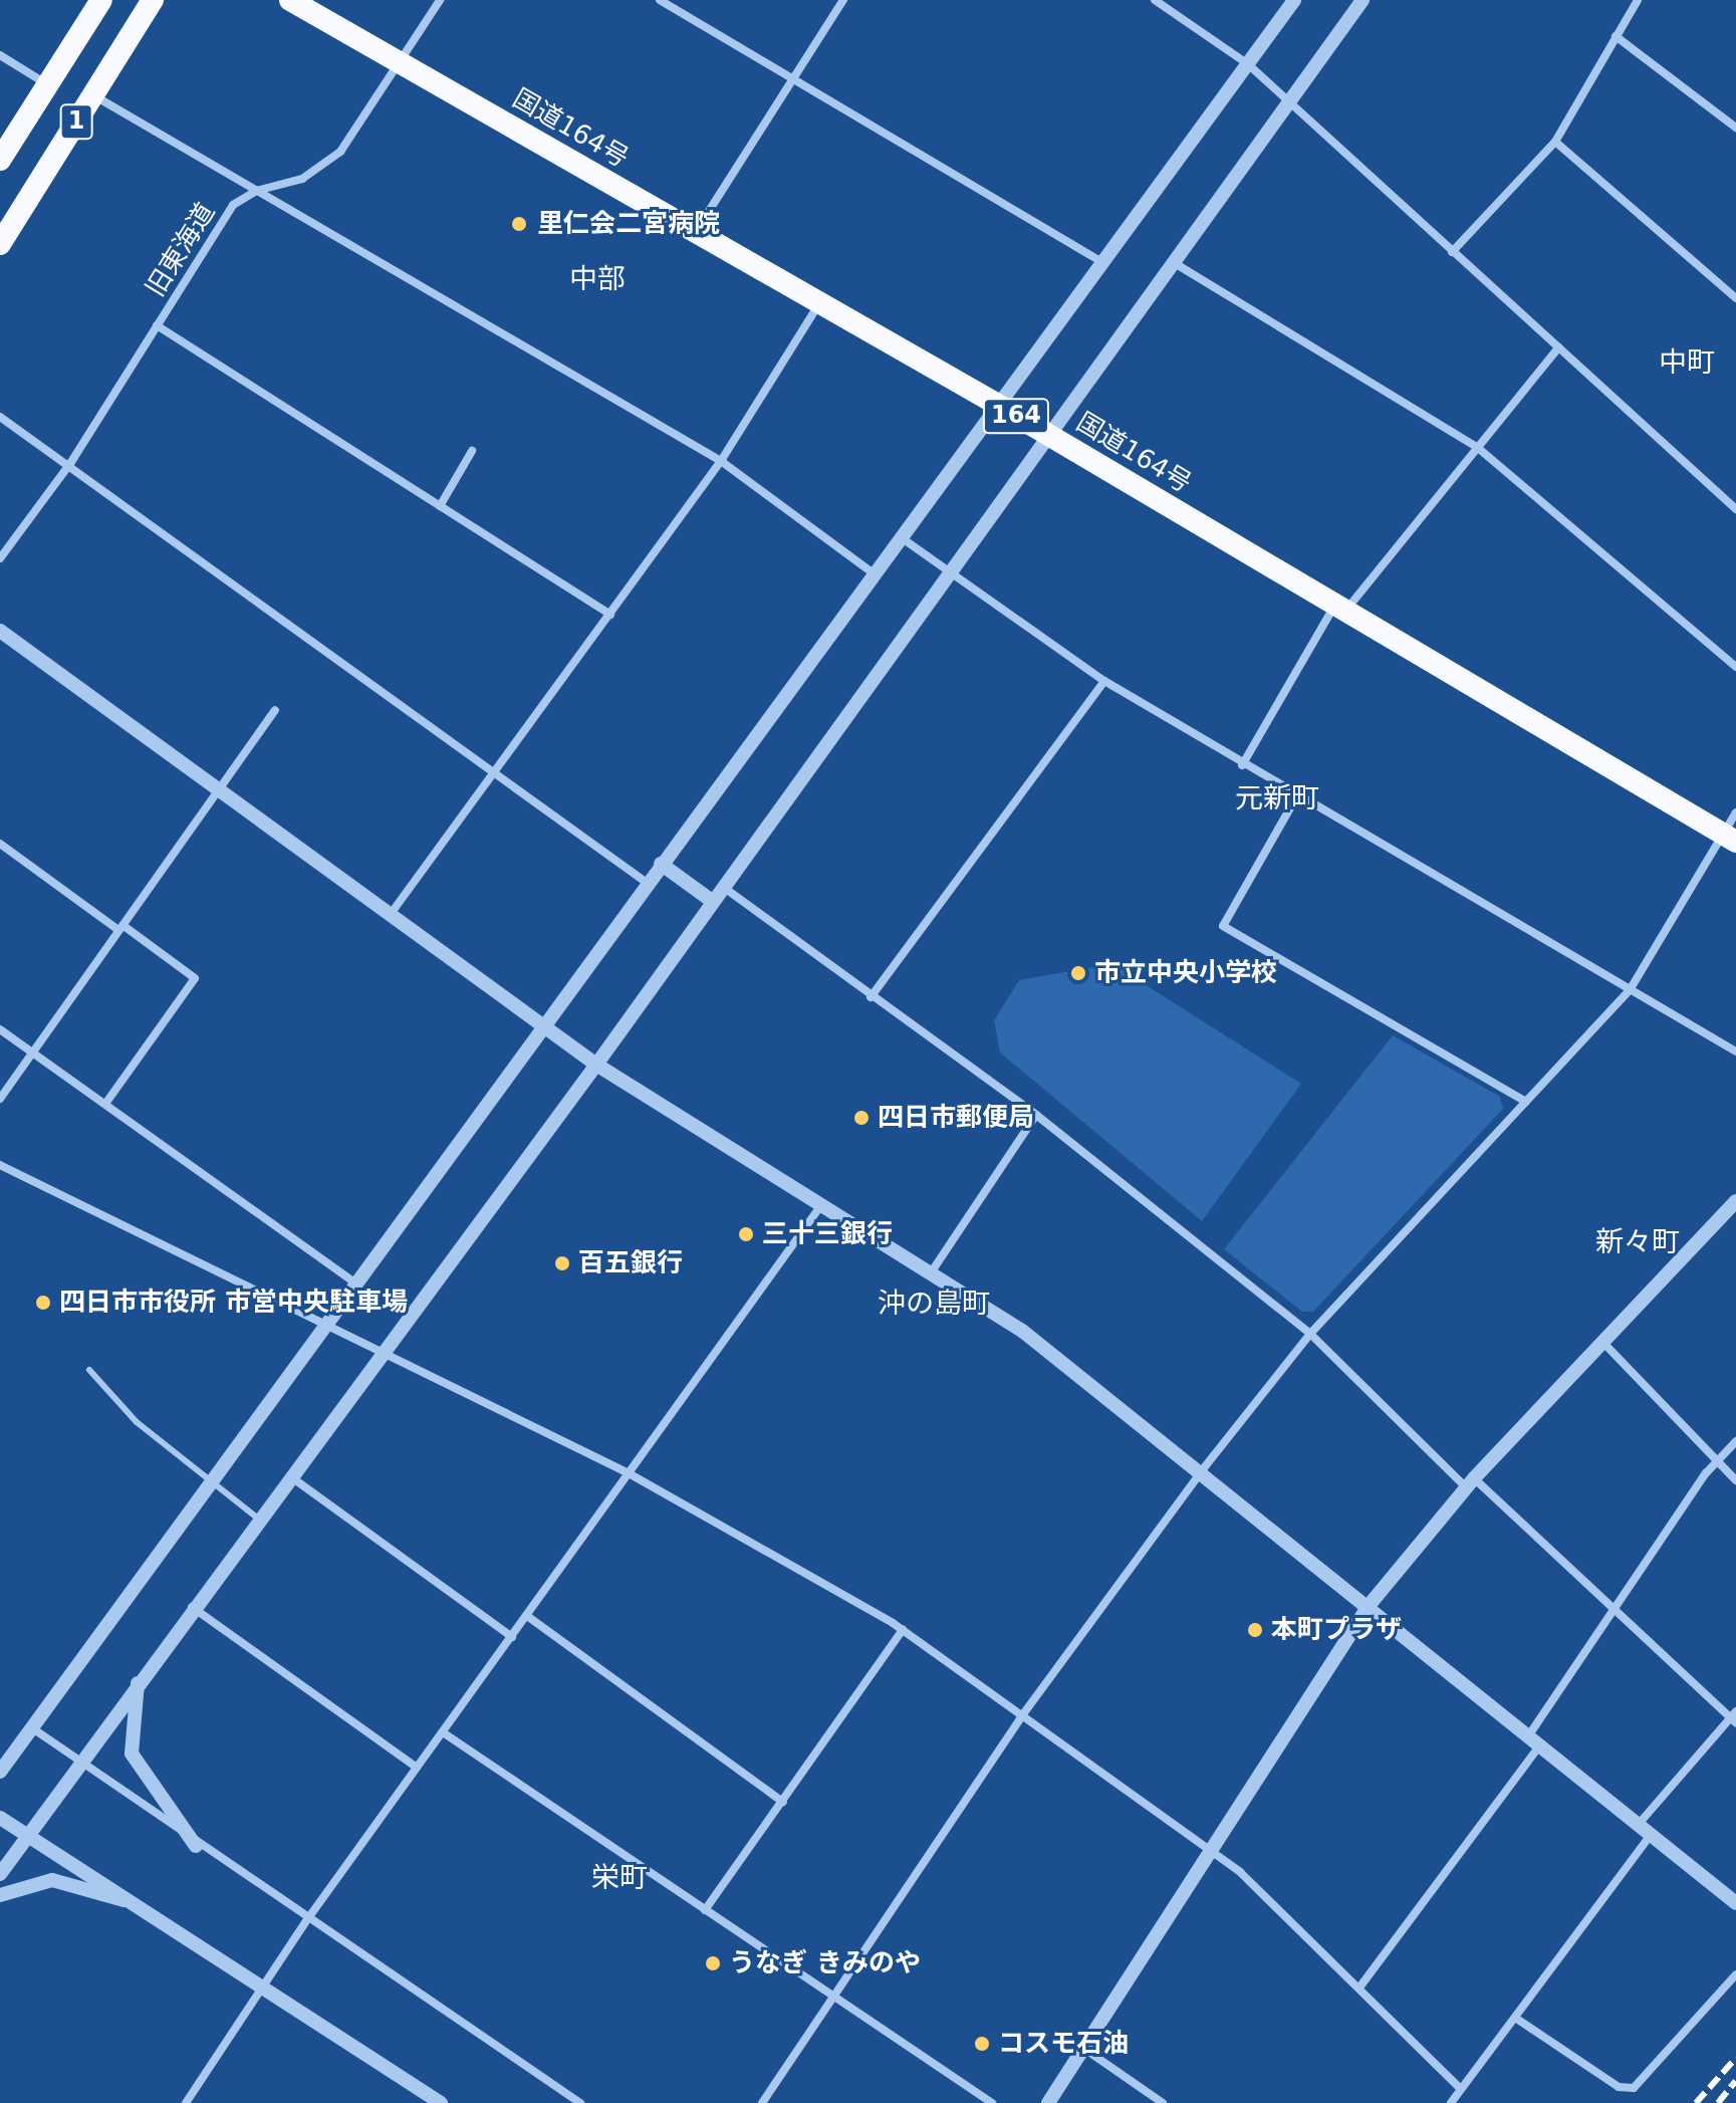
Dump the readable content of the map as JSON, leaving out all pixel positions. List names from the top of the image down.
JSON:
{
  "streets": {
    "highway": ["1", "国道164号", "164"],
    "street": ["旧東海道"]
  },
  "crossings": [
    ["国道164号", "旧東海道"]
  ],
  "districts": [
    "中部",
    "中町",
    "元新町",
    "新々町",
    "沖の島町",
    "栄町"
  ],
  "places": [
    "里仁会二宮病院",
    "市立中央小学校",
    "四日市郵便局",
    "三十三銀行",
    "百五銀行",
    "四日市市役所 市営中央駐車場",
    "本町プラザ",
    "うなぎ きみのや",
    "コスモ石油"
  ]
}
